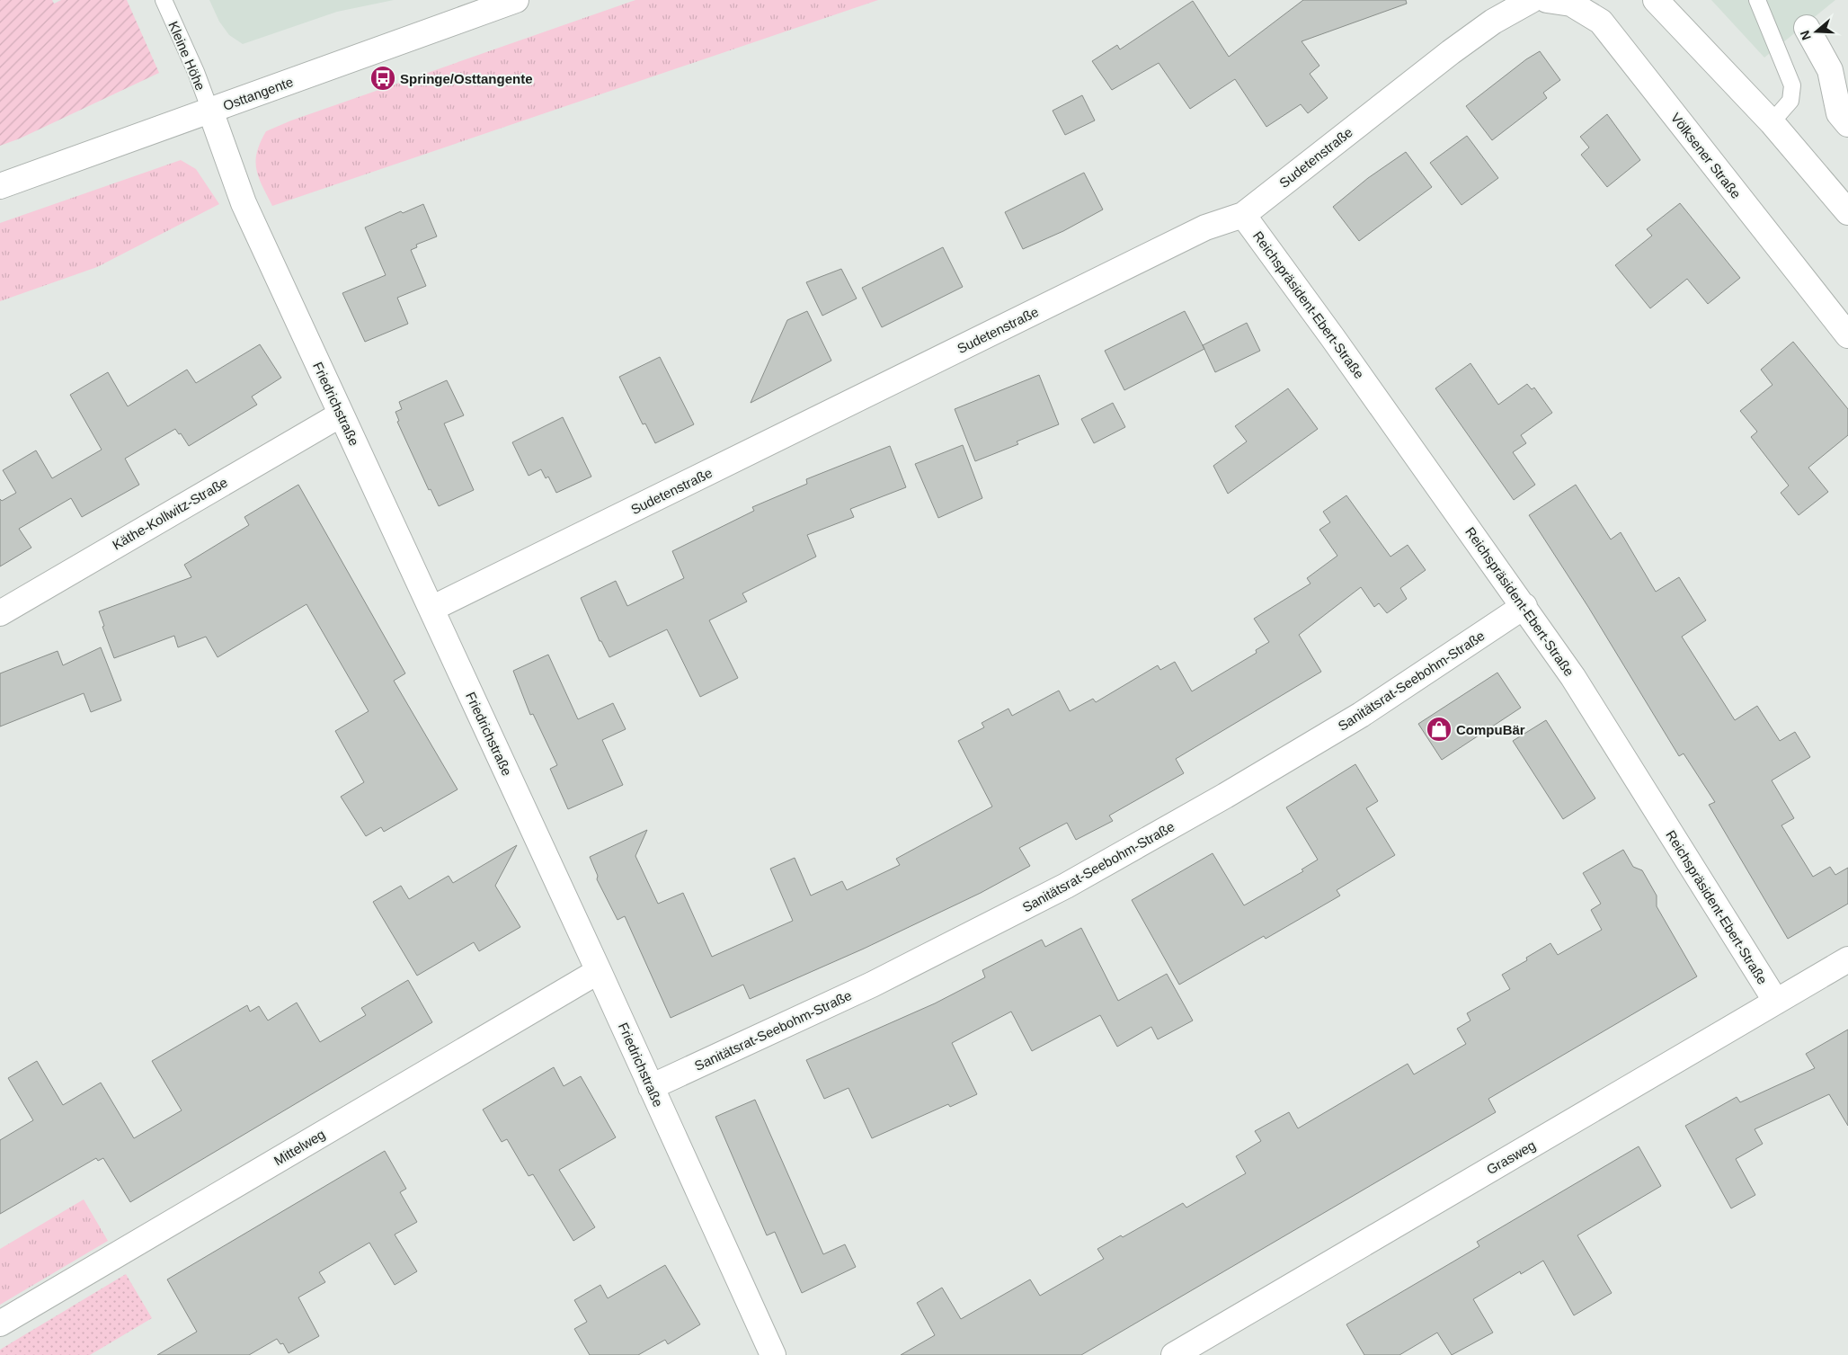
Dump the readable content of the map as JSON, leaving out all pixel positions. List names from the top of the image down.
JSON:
{
  "streets": {
    "street": [
      "Osttangente",
      "Völksener Straße",
      "Sudetenstraße",
      "Reichspräsident-Ebert-Straße",
      "Friedrichstraße",
      "Käthe-Kollwitz-Straße",
      "Sanitätsrat-Seebohm-Straße",
      "Mittelweg",
      "Grasweg"
    ],
    "lane": ["Kleine Höhe"]
  },
  "crossings": [
    ["Kleine Höhe", "Osttangente"],
    ["Kleine Höhe", "Friedrichstraße"],
    ["Osttangente", "Friedrichstraße"],
    ["Sudetenstraße", "Reichspräsident-Ebert-Straße"],
    ["Sudetenstraße", "Friedrichstraße"],
    ["Reichspräsident-Ebert-Straße", "Sanitätsrat-Seebohm-Straße"],
    ["Reichspräsident-Ebert-Straße", "Grasweg"],
    ["Friedrichstraße", "Käthe-Kollwitz-Straße"],
    ["Friedrichstraße", "Sanitätsrat-Seebohm-Straße"],
    ["Friedrichstraße", "Mittelweg"]
  ],
  "places": {
    "bus stop": ["Springe/Osttangente"],
    "shop": ["CompuBär"]
  },
  "north": "left"
}
